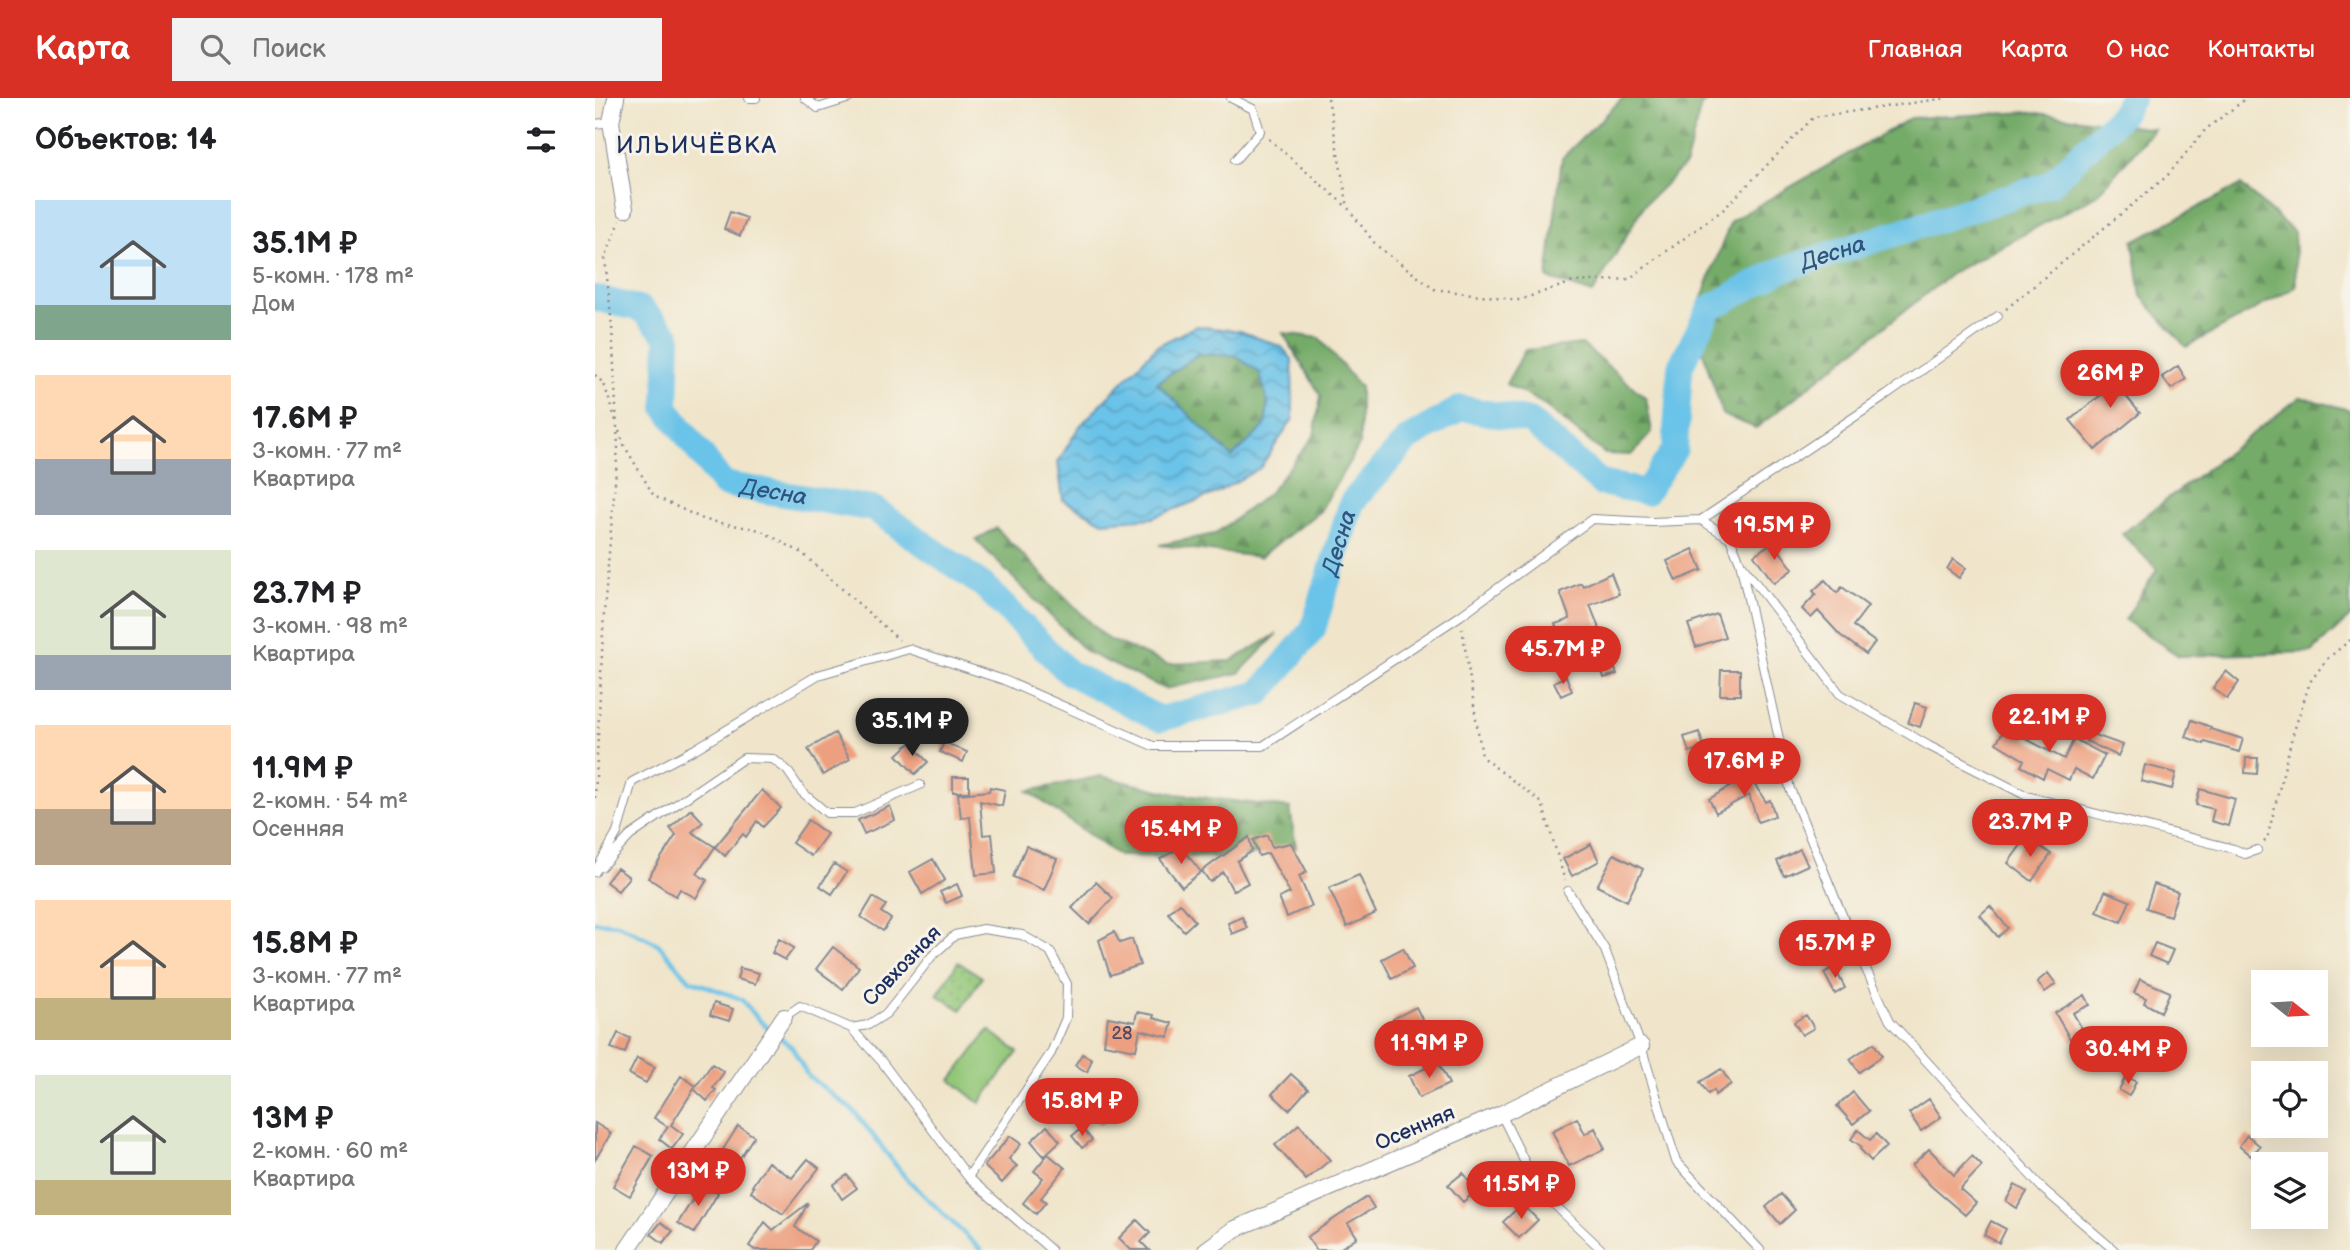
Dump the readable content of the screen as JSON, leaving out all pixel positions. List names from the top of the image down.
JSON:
{
  "streets": {
    "street": ["Осенняя"],
    "lane": ["Совхозная"]
  },
  "districts": ["ИЛЬИЧЁВКА"],
  "water": ["Десна"],
  "house_numbers": ["28"],
  "north": "right",
  "page": {
    "header": "Карта",
    "search": "Поиск",
    "nav": [
      "Главная",
      "Карта",
      "О нас",
      "Контакты"
    ],
    "heading": "Объектов: 14",
    "list": [
      {
        "name": "35.1M ₽",
        "note": "5-комн. · 178 m² · Дом"
      },
      {
        "name": "17.6M ₽",
        "note": "3-комн. · 77 m² · Квартира"
      },
      {
        "name": "23.7M ₽",
        "note": "3-комн. · 98 m² · Квартира"
      },
      {
        "name": "11.9M ₽",
        "note": "2-комн. · 54 m² · Осенняя"
      },
      {
        "name": "15.8M ₽",
        "note": "3-комн. · 77 m² · Квартира"
      },
      {
        "name": "13M ₽",
        "note": "2-комн. · 60 m² · Квартира"
      }
    ],
    "price": [
      "26M ₽",
      "19.5M ₽",
      "45.7M ₽",
      "22.1M ₽",
      "35.1M ₽",
      "17.6M ₽",
      "23.7M ₽",
      "15.4M ₽",
      "15.7M ₽",
      "11.9M ₽",
      "30.4M ₽",
      "15.8M ₽",
      "13M ₽",
      "11.5M ₽"
    ]
  }
}
